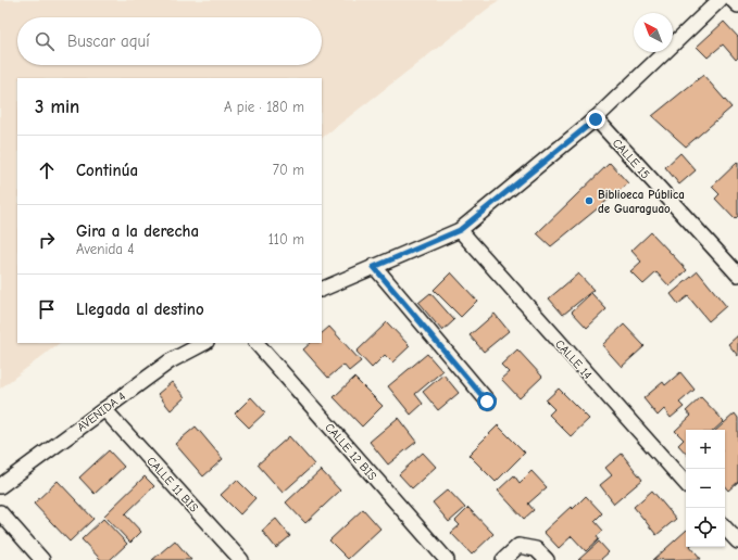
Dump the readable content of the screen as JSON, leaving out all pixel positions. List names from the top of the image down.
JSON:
{
  "streets": {
    "street": [
      "CALLE 15",
      "CALLE 14",
      "AVENIDA 4",
      "CALLE 12 BIS",
      "CALLE 11 BIS"
    ]
  },
  "crossings": [
    ["AVENIDA 4", "CALLE 11 BIS"]
  ],
  "places": ["Biblioeca Pública de Guaraguao"],
  "north": "top left",
  "page": {
    "search": "Buscar aquí",
    "heading": ["3 min", "A pie · 180 m"],
    "list": [
      ["Continúa", "70 m"],
      ["Gira a la derecha", "Avenida 4", "110 m"],
      "Llegada al destino"
    ],
    "map_buttons": ["+", "−"]
  }
}
